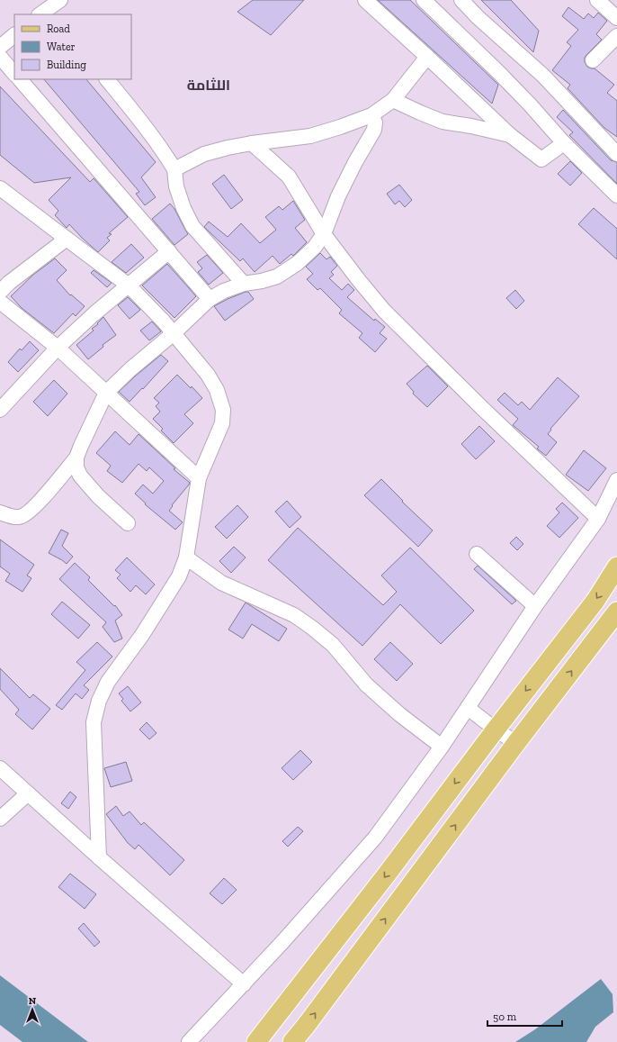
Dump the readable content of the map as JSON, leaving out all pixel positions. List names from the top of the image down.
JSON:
{
  "districts": ["اللثامة"],
  "legend": ["Road", "Water", "Building"],
  "scale_bar": "50 m",
  "north": "top"
}
